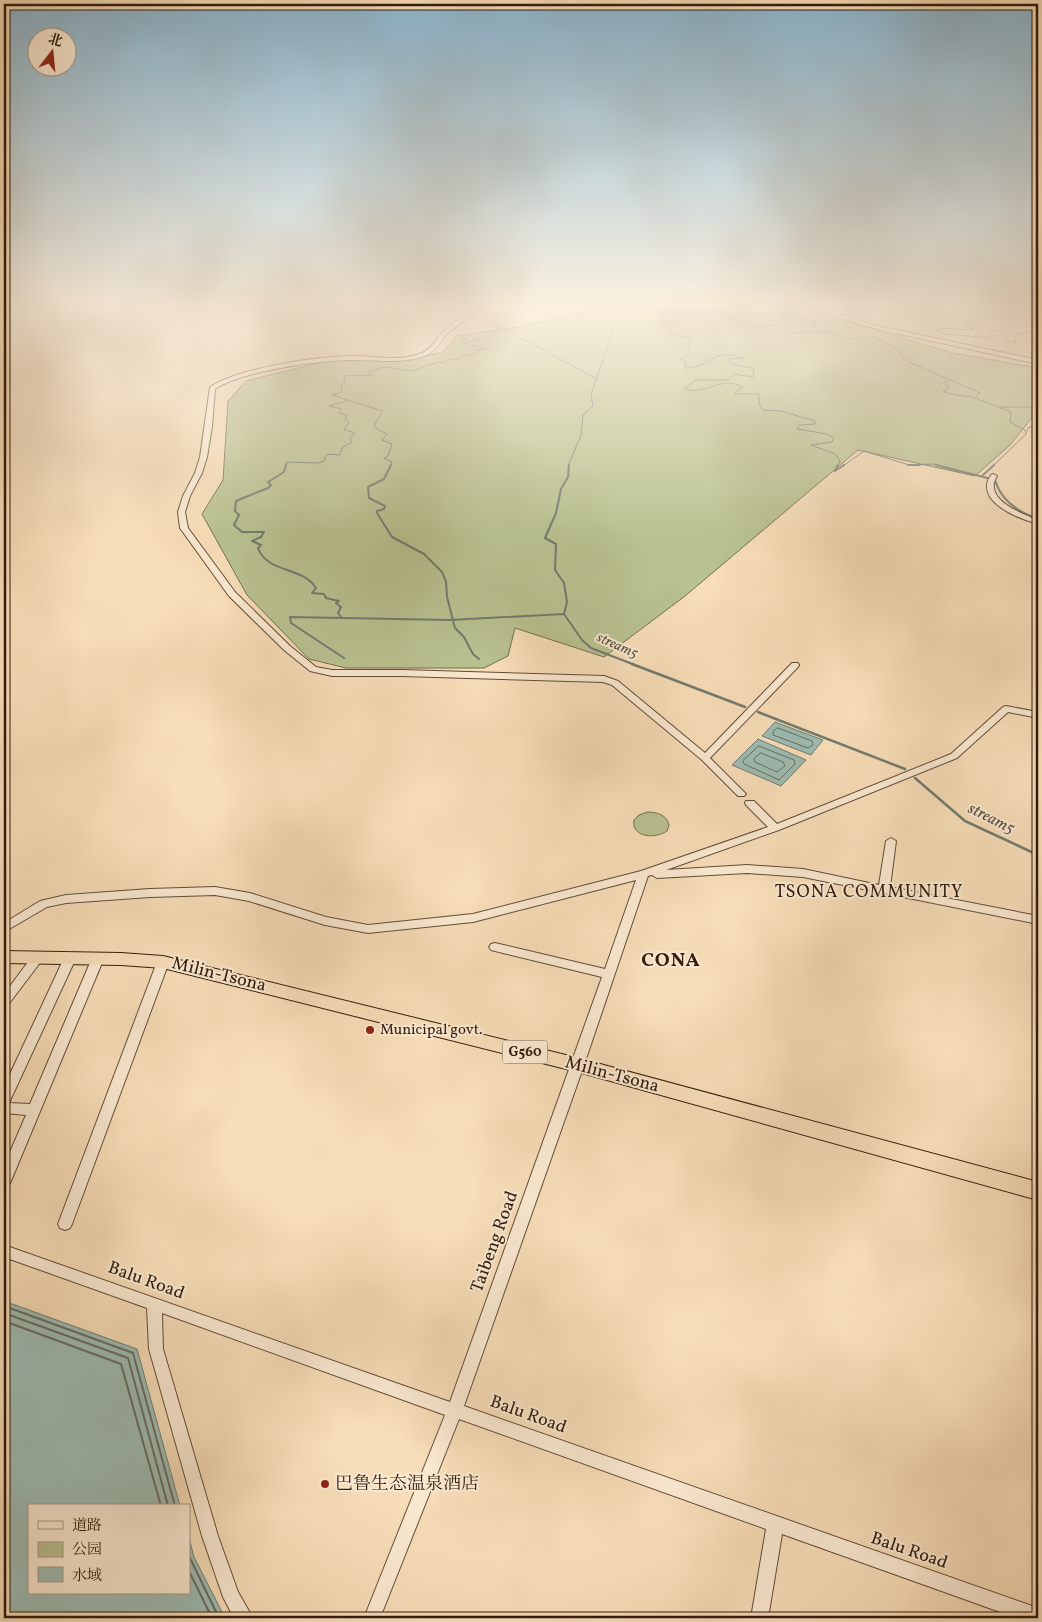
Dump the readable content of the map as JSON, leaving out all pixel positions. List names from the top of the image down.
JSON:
{
  "streets": {
    "highway": ["Milin-Tsona", "G560"],
    "street": ["Taibeng Road", "Balu Road"]
  },
  "crossings": [
    ["Milin-Tsona", "Taibeng Road"],
    ["Taibeng Road", "Balu Road"]
  ],
  "districts": ["TSONA COMMUNITY", "CONA"],
  "water": ["stream5"],
  "places": ["Municipal govt.", "巴鲁生态温泉酒店"],
  "legend": ["道路", "公园", "水域"],
  "north": "top"
}
